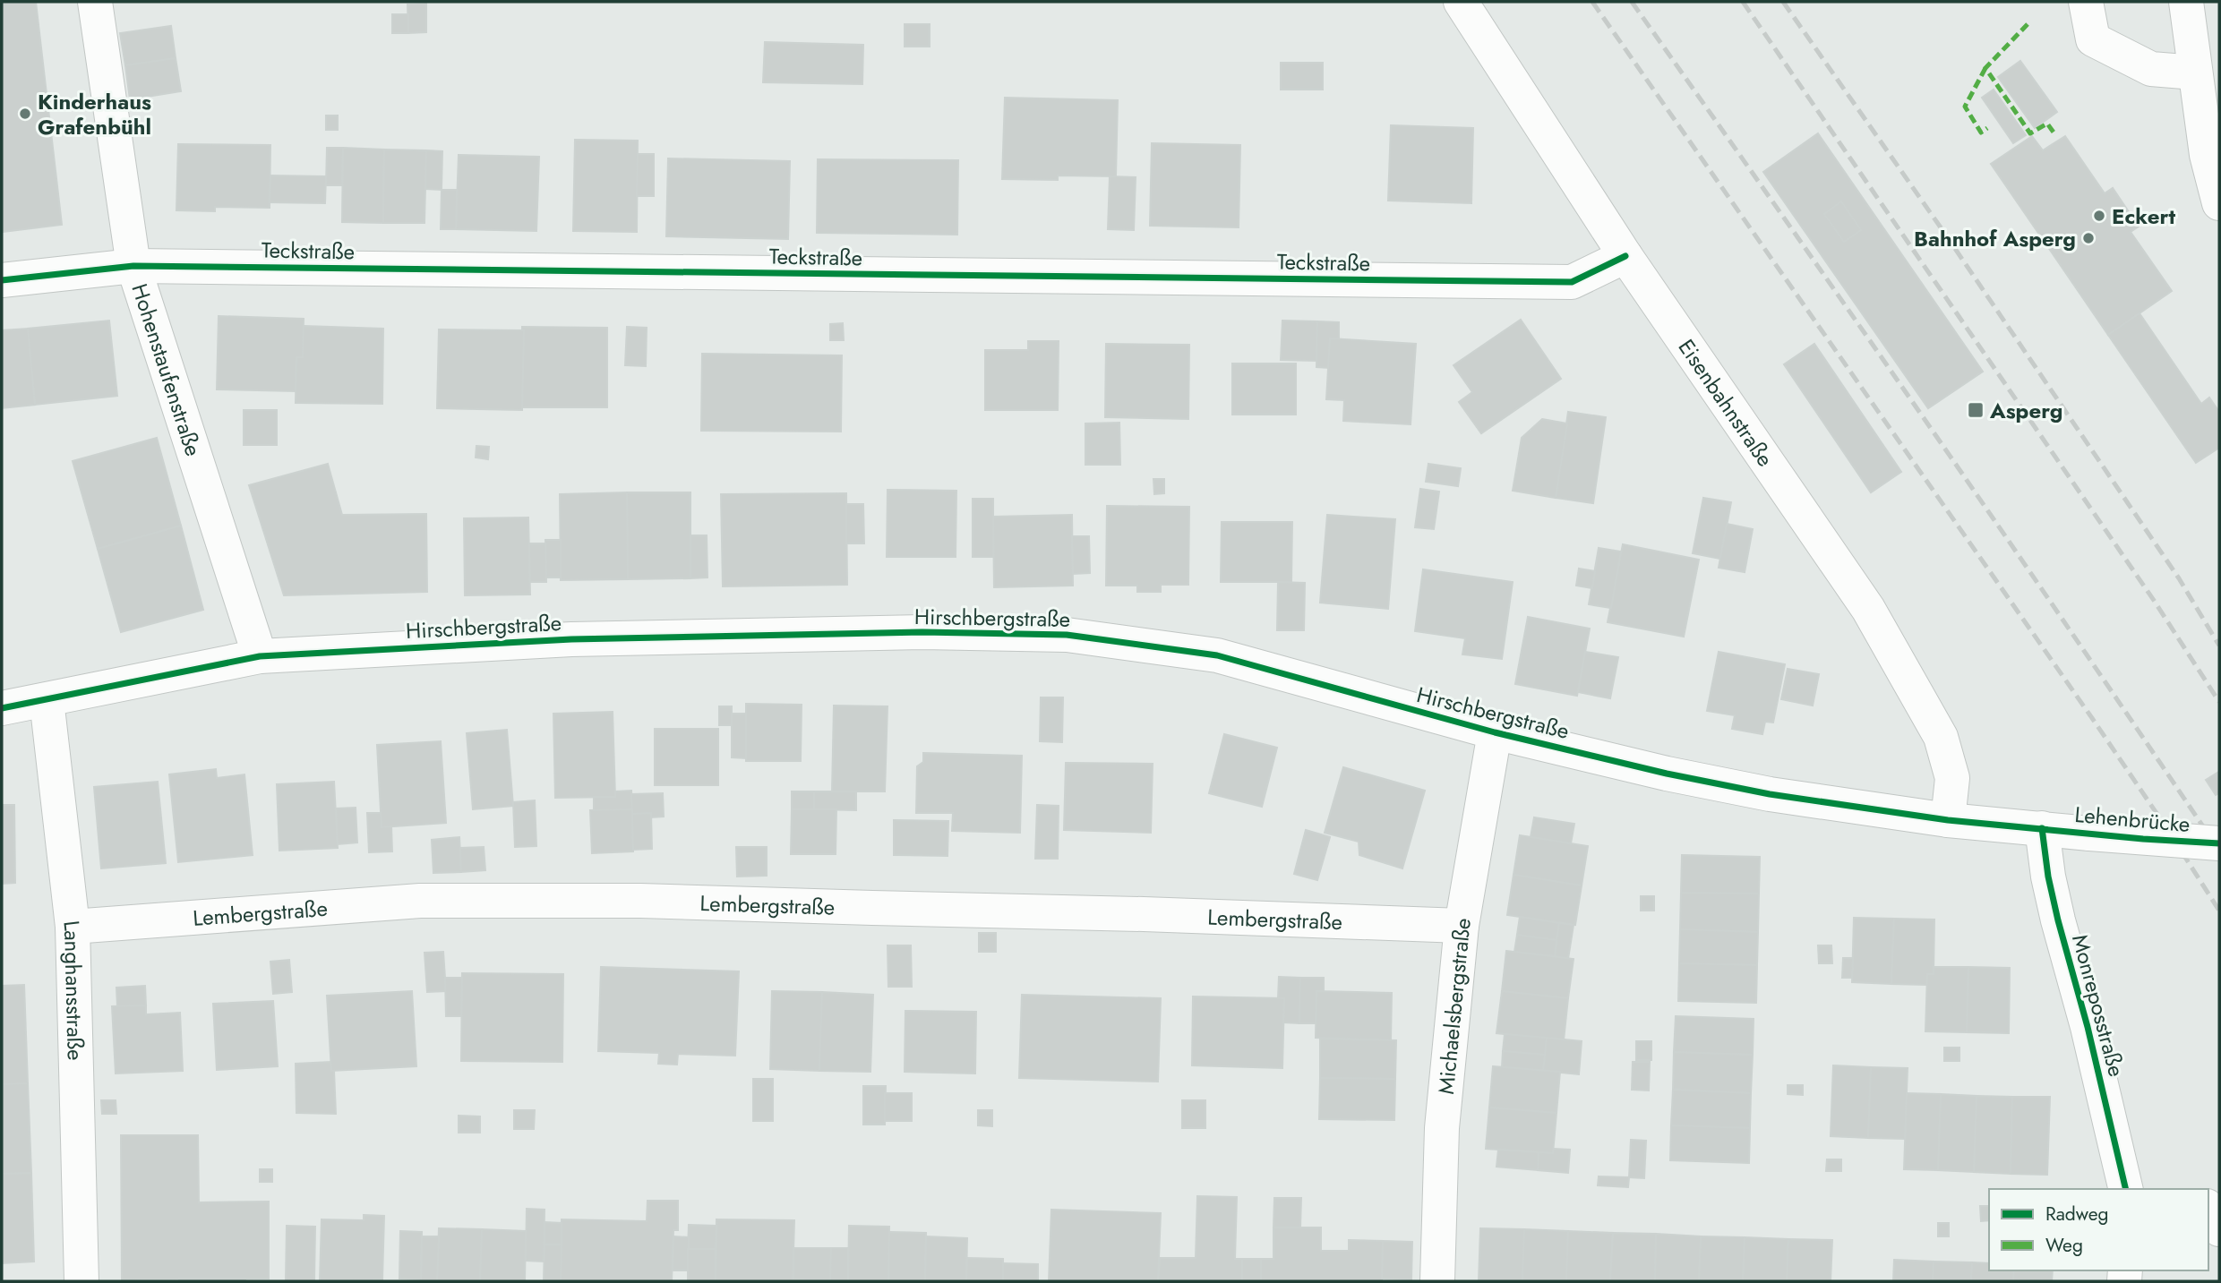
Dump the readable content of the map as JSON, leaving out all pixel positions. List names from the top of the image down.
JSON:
{
  "streets": {
    "street": [
      "Teckstraße",
      "Hohenstaufenstraße",
      "Eisenbahnstraße",
      "Hirschbergstraße",
      "Lehenbrücke",
      "Lembergstraße",
      "Langhansstraße",
      "Michaelsbergstraße",
      "Monreposstraße"
    ]
  },
  "crossings": [
    ["Teckstraße", "Hohenstaufenstraße"],
    ["Teckstraße", "Eisenbahnstraße"],
    ["Hohenstaufenstraße", "Hirschbergstraße"],
    ["Eisenbahnstraße", "Hirschbergstraße"],
    ["Hirschbergstraße", "Lehenbrücke"],
    ["Hirschbergstraße", "Langhansstraße"],
    ["Hirschbergstraße", "Michaelsbergstraße"],
    ["Hirschbergstraße", "Monreposstraße"],
    ["Lehenbrücke", "Monreposstraße"],
    ["Lembergstraße", "Langhansstraße"],
    ["Lembergstraße", "Michaelsbergstraße"]
  ],
  "places": {
    "other": ["Kinderhaus Grafenbühl", "Eckert", "Bahnhof Asperg"],
    "transit": ["Asperg"]
  },
  "legend": ["Radweg", "Weg"]
}
